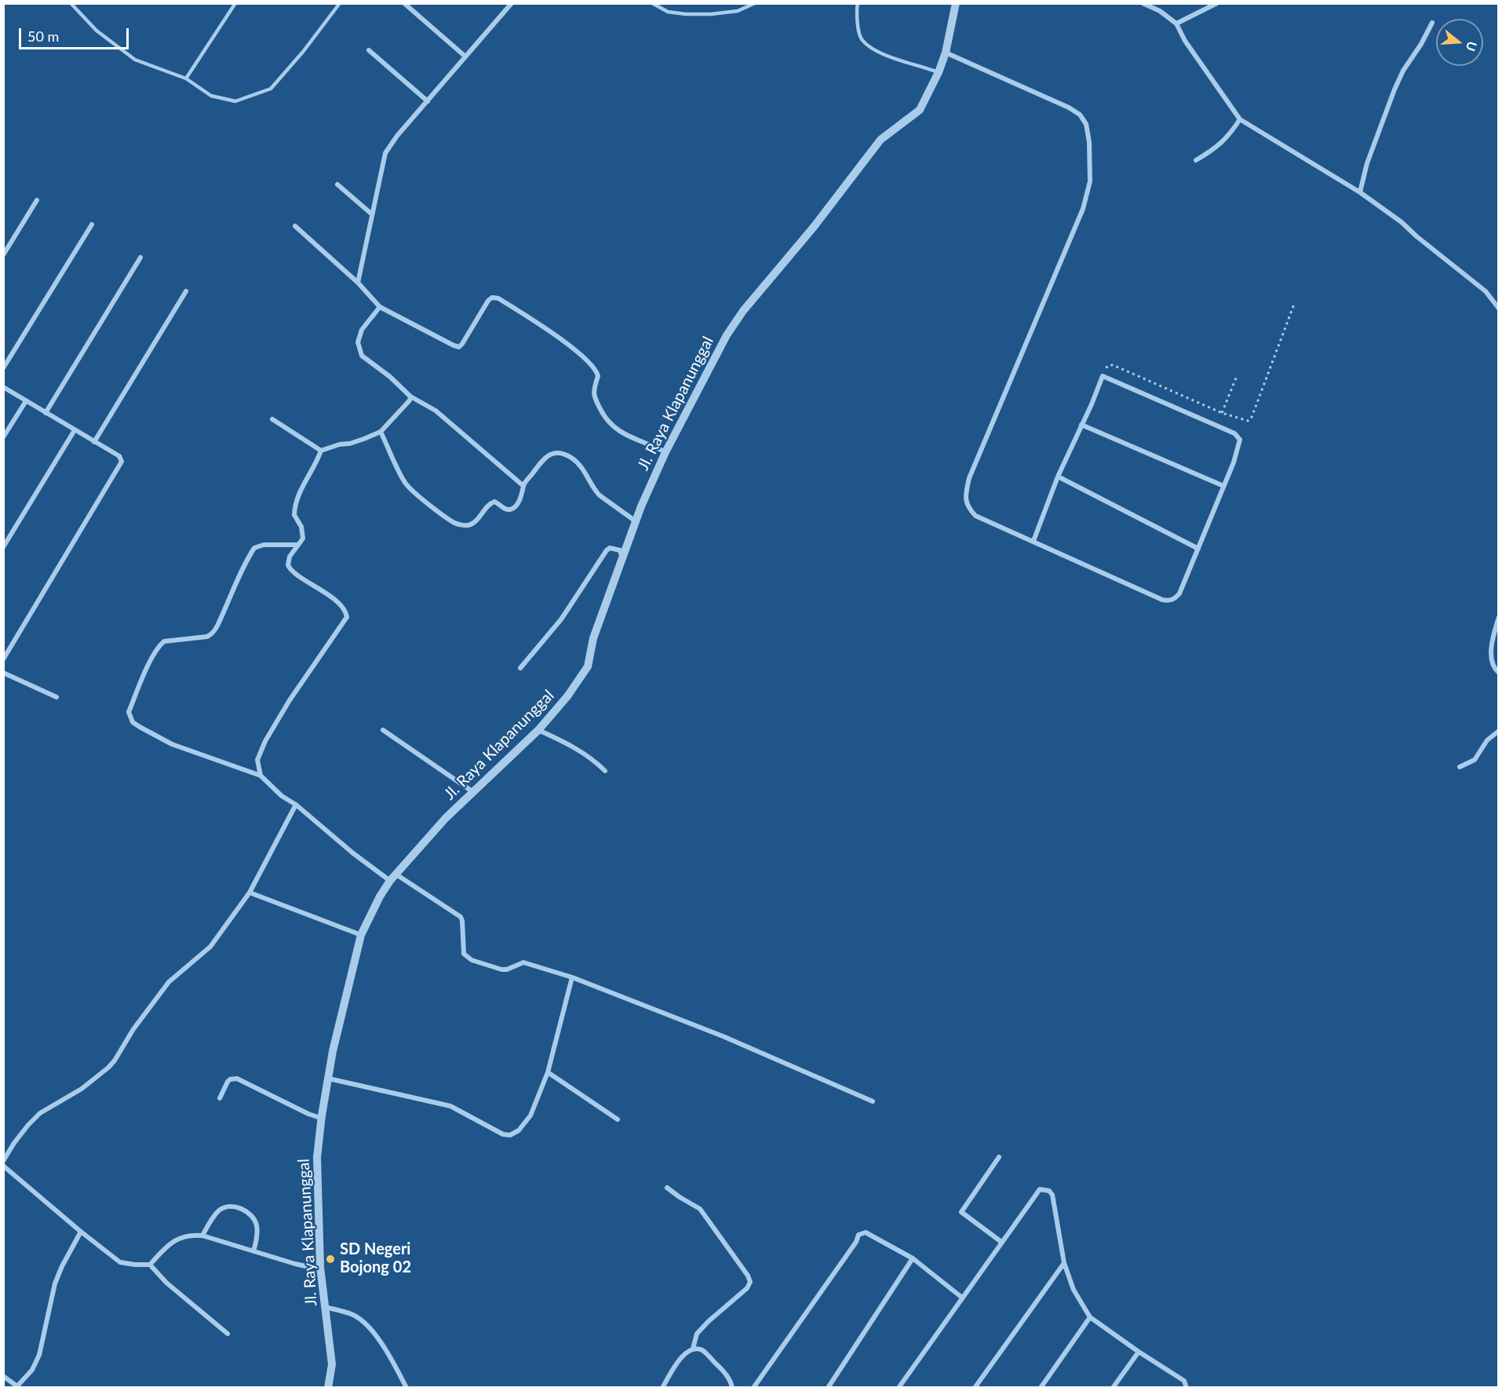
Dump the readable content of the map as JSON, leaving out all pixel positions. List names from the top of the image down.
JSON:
{
  "streets": {
    "street": ["Jl. Raya Klapanunggal"]
  },
  "places": ["SD Negeri Bojong 02"],
  "scale_bar": "50 m",
  "north": "right"
}
